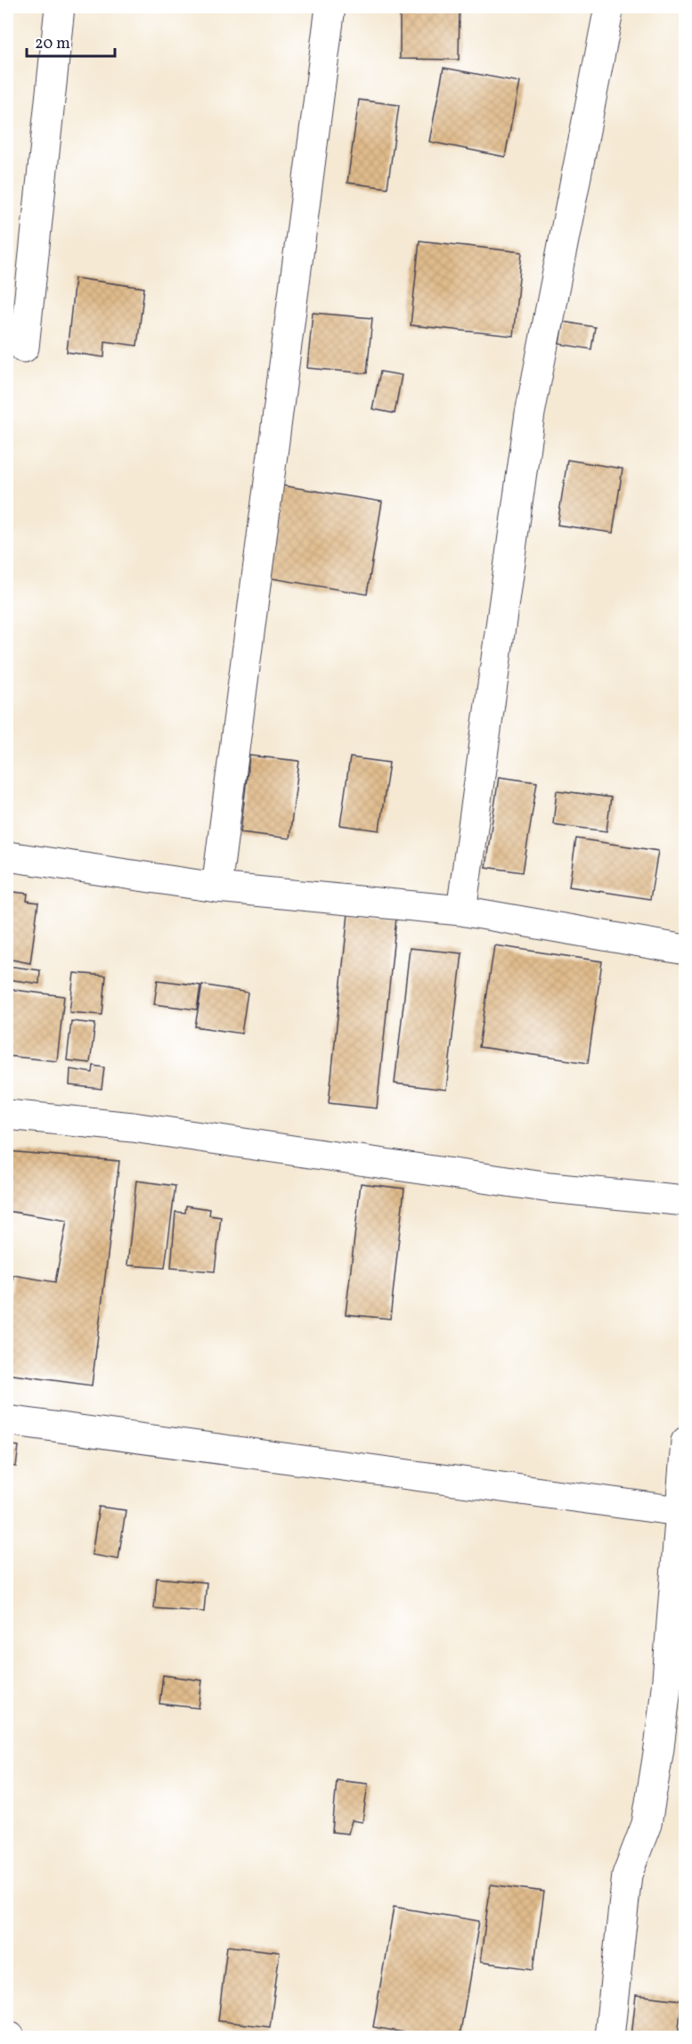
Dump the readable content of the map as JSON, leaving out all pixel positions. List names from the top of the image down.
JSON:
{
  "scale_bar": "20 m"
}
